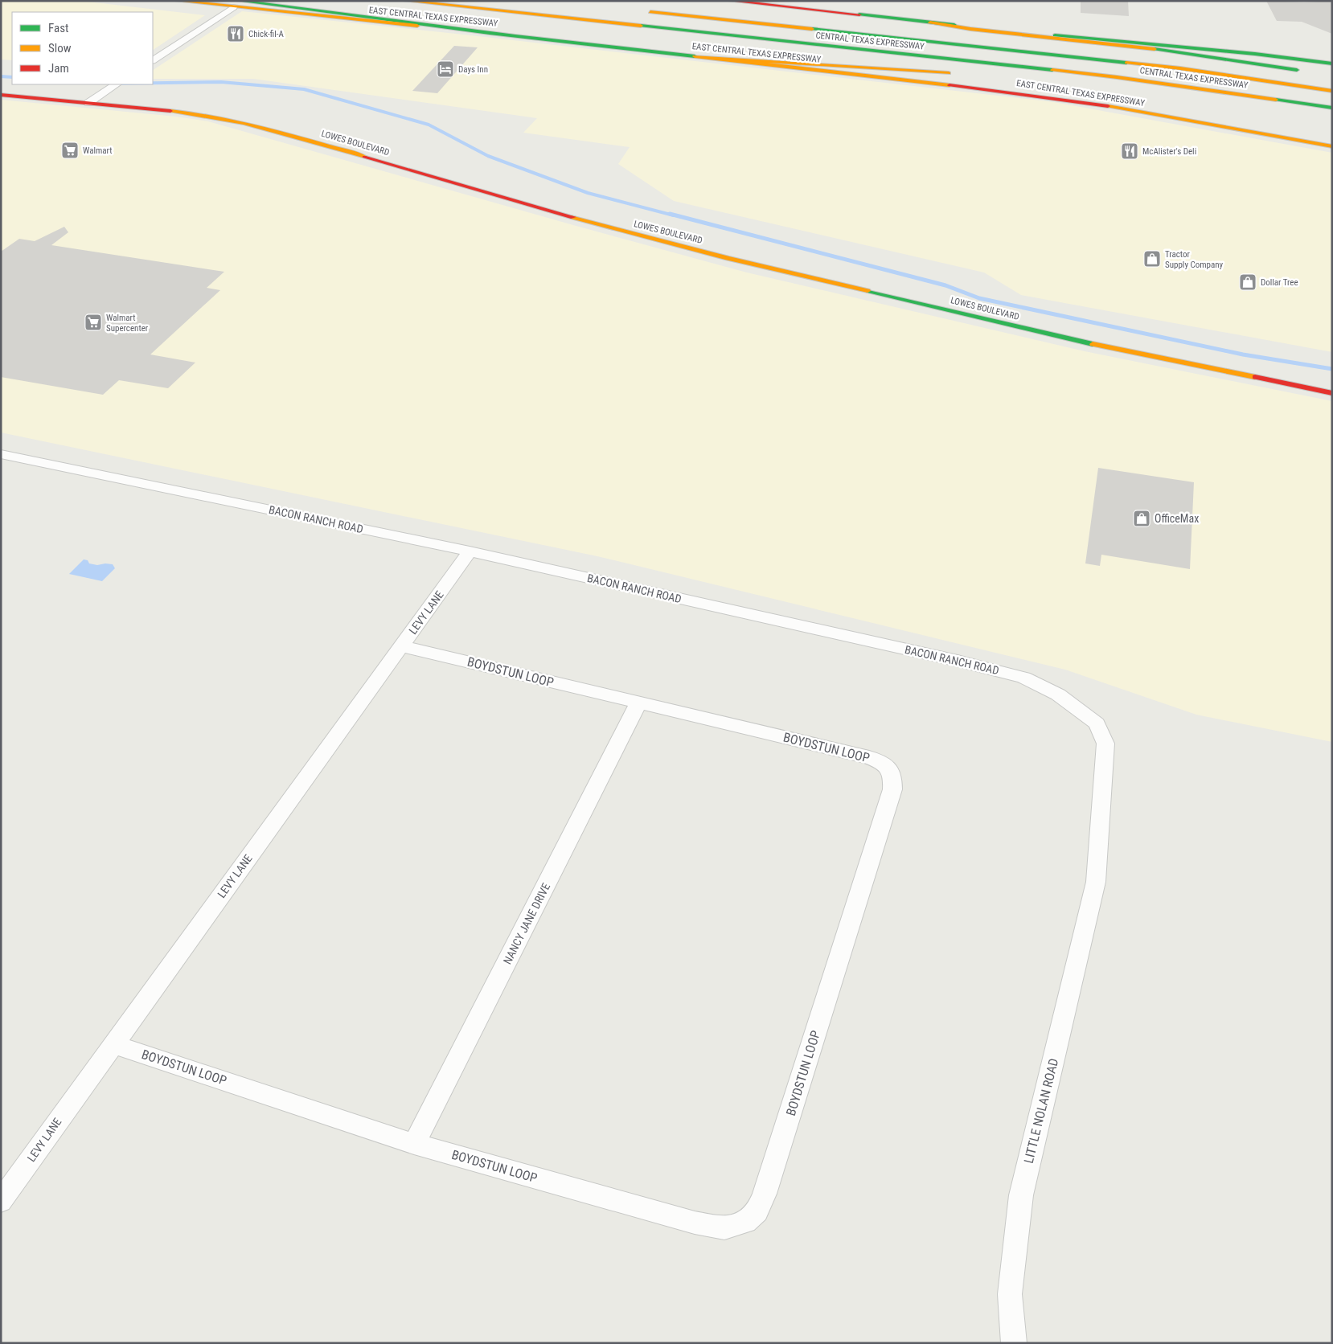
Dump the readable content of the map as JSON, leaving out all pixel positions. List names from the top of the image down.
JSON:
{
  "streets": {
    "main road": ["EAST CENTRAL TEXAS EXPRESSWAY", "CENTRAL TEXAS EXPRESSWAY", "LOWES BOULEVARD"],
    "street": [
      "BACON RANCH ROAD",
      "LEVY LANE",
      "BOYDSTUN LOOP",
      "NANCY JANE DRIVE",
      "LITTLE NOLAN ROAD"
    ]
  },
  "crossings": [
    ["BACON RANCH ROAD", "LEVY LANE"],
    ["BACON RANCH ROAD", "LITTLE NOLAN ROAD"],
    ["LEVY LANE", "BOYDSTUN LOOP"],
    ["BOYDSTUN LOOP", "NANCY JANE DRIVE"]
  ],
  "places": {
    "restaurant": ["Chick-fil-A", "McAlister's Deli"],
    "hotel": ["Days Inn"],
    "supermarket": ["Walmart", "Walmart Supercenter"],
    "shop": ["Tractor Supply Company", "Dollar Tree", "OfficeMax"]
  },
  "legend": ["Fast", "Slow", "Jam"]
}
